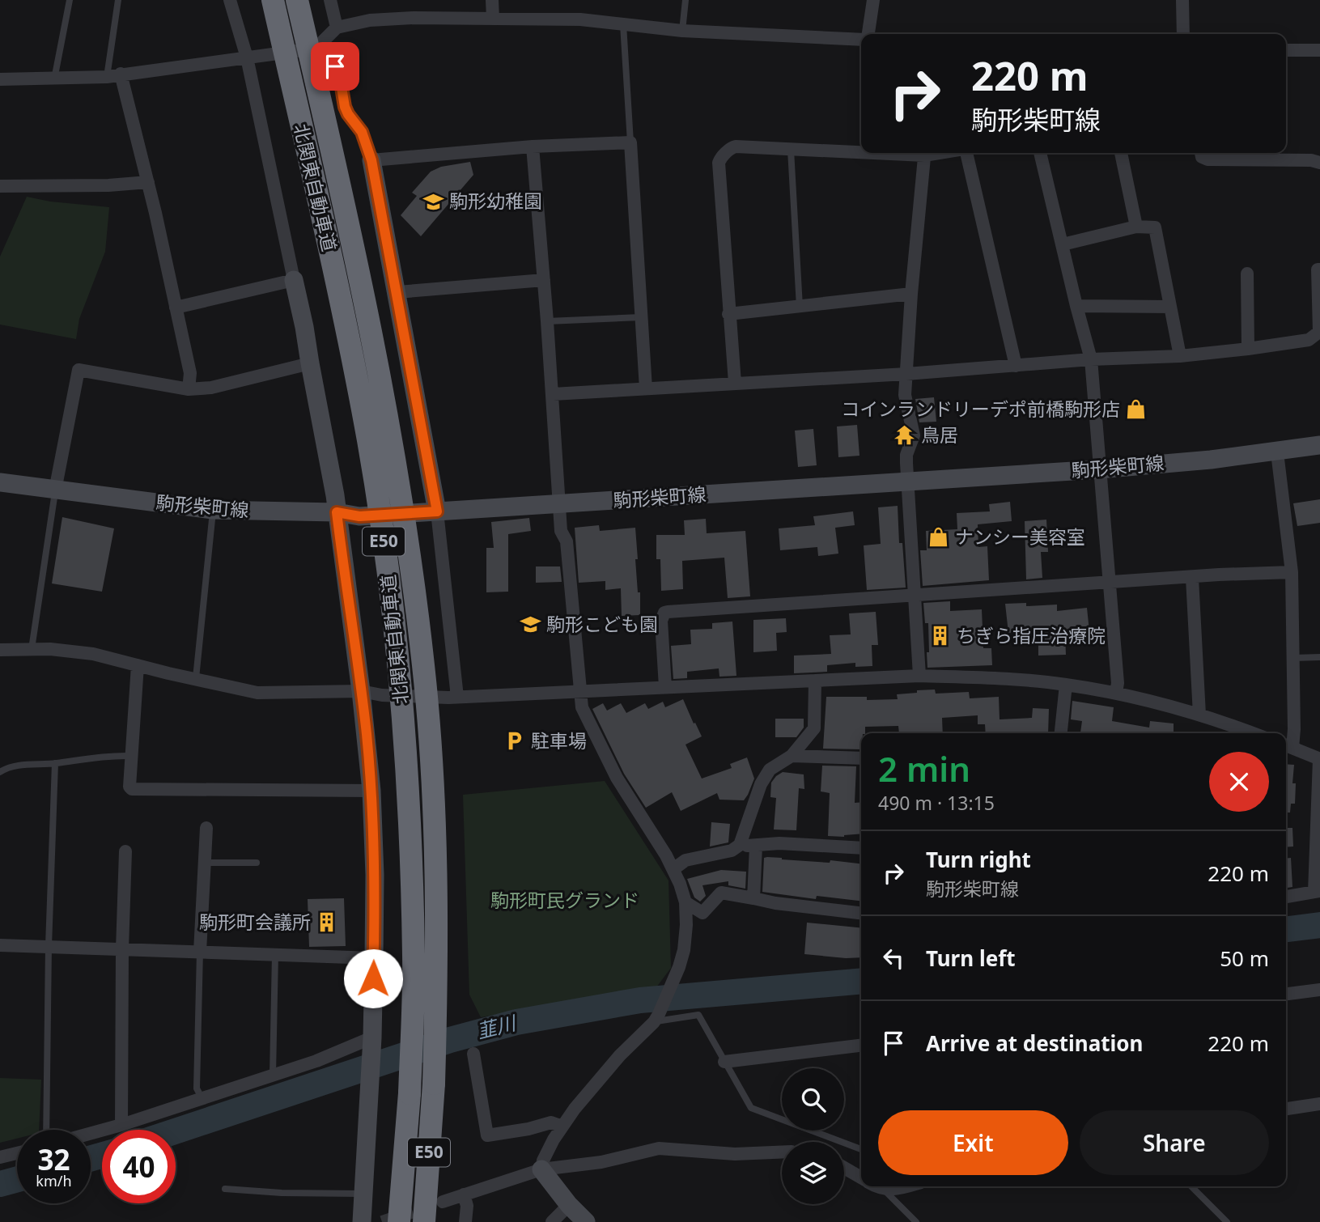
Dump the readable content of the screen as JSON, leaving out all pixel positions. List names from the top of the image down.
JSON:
{
  "streets": {
    "highway": ["北関東自動車道", "E50"],
    "street": ["駒形柴町線"]
  },
  "water": ["韮川"],
  "parks": ["駒形町民グランド"],
  "places": {
    "school or university": ["駒形幼稚園", "駒形こども園"],
    "shop": ["コインランドリーデポ前橋駒形店", "ナンシー美容室"],
    "temple": ["鳥居"],
    "building": ["ちぎら指圧治療院", "駒形町会議所"],
    "parking": ["駐車場"]
  },
  "page": {
    "turn": ["220 m", "駒形柴町線"],
    "heading": ["2 min", "490 m · 13:15"],
    "list": [
      {
        "name": "Turn right",
        "note": "駒形柴町線",
        "value": "220 m"
      },
      {
        "name": "Turn left",
        "value": "50 m"
      },
      {
        "name": "Arrive at destination",
        "value": "220 m"
      }
    ],
    "buttons": ["Exit", "Share"],
    "speed": "32 km/h",
    "limit": "40"
  }
}
